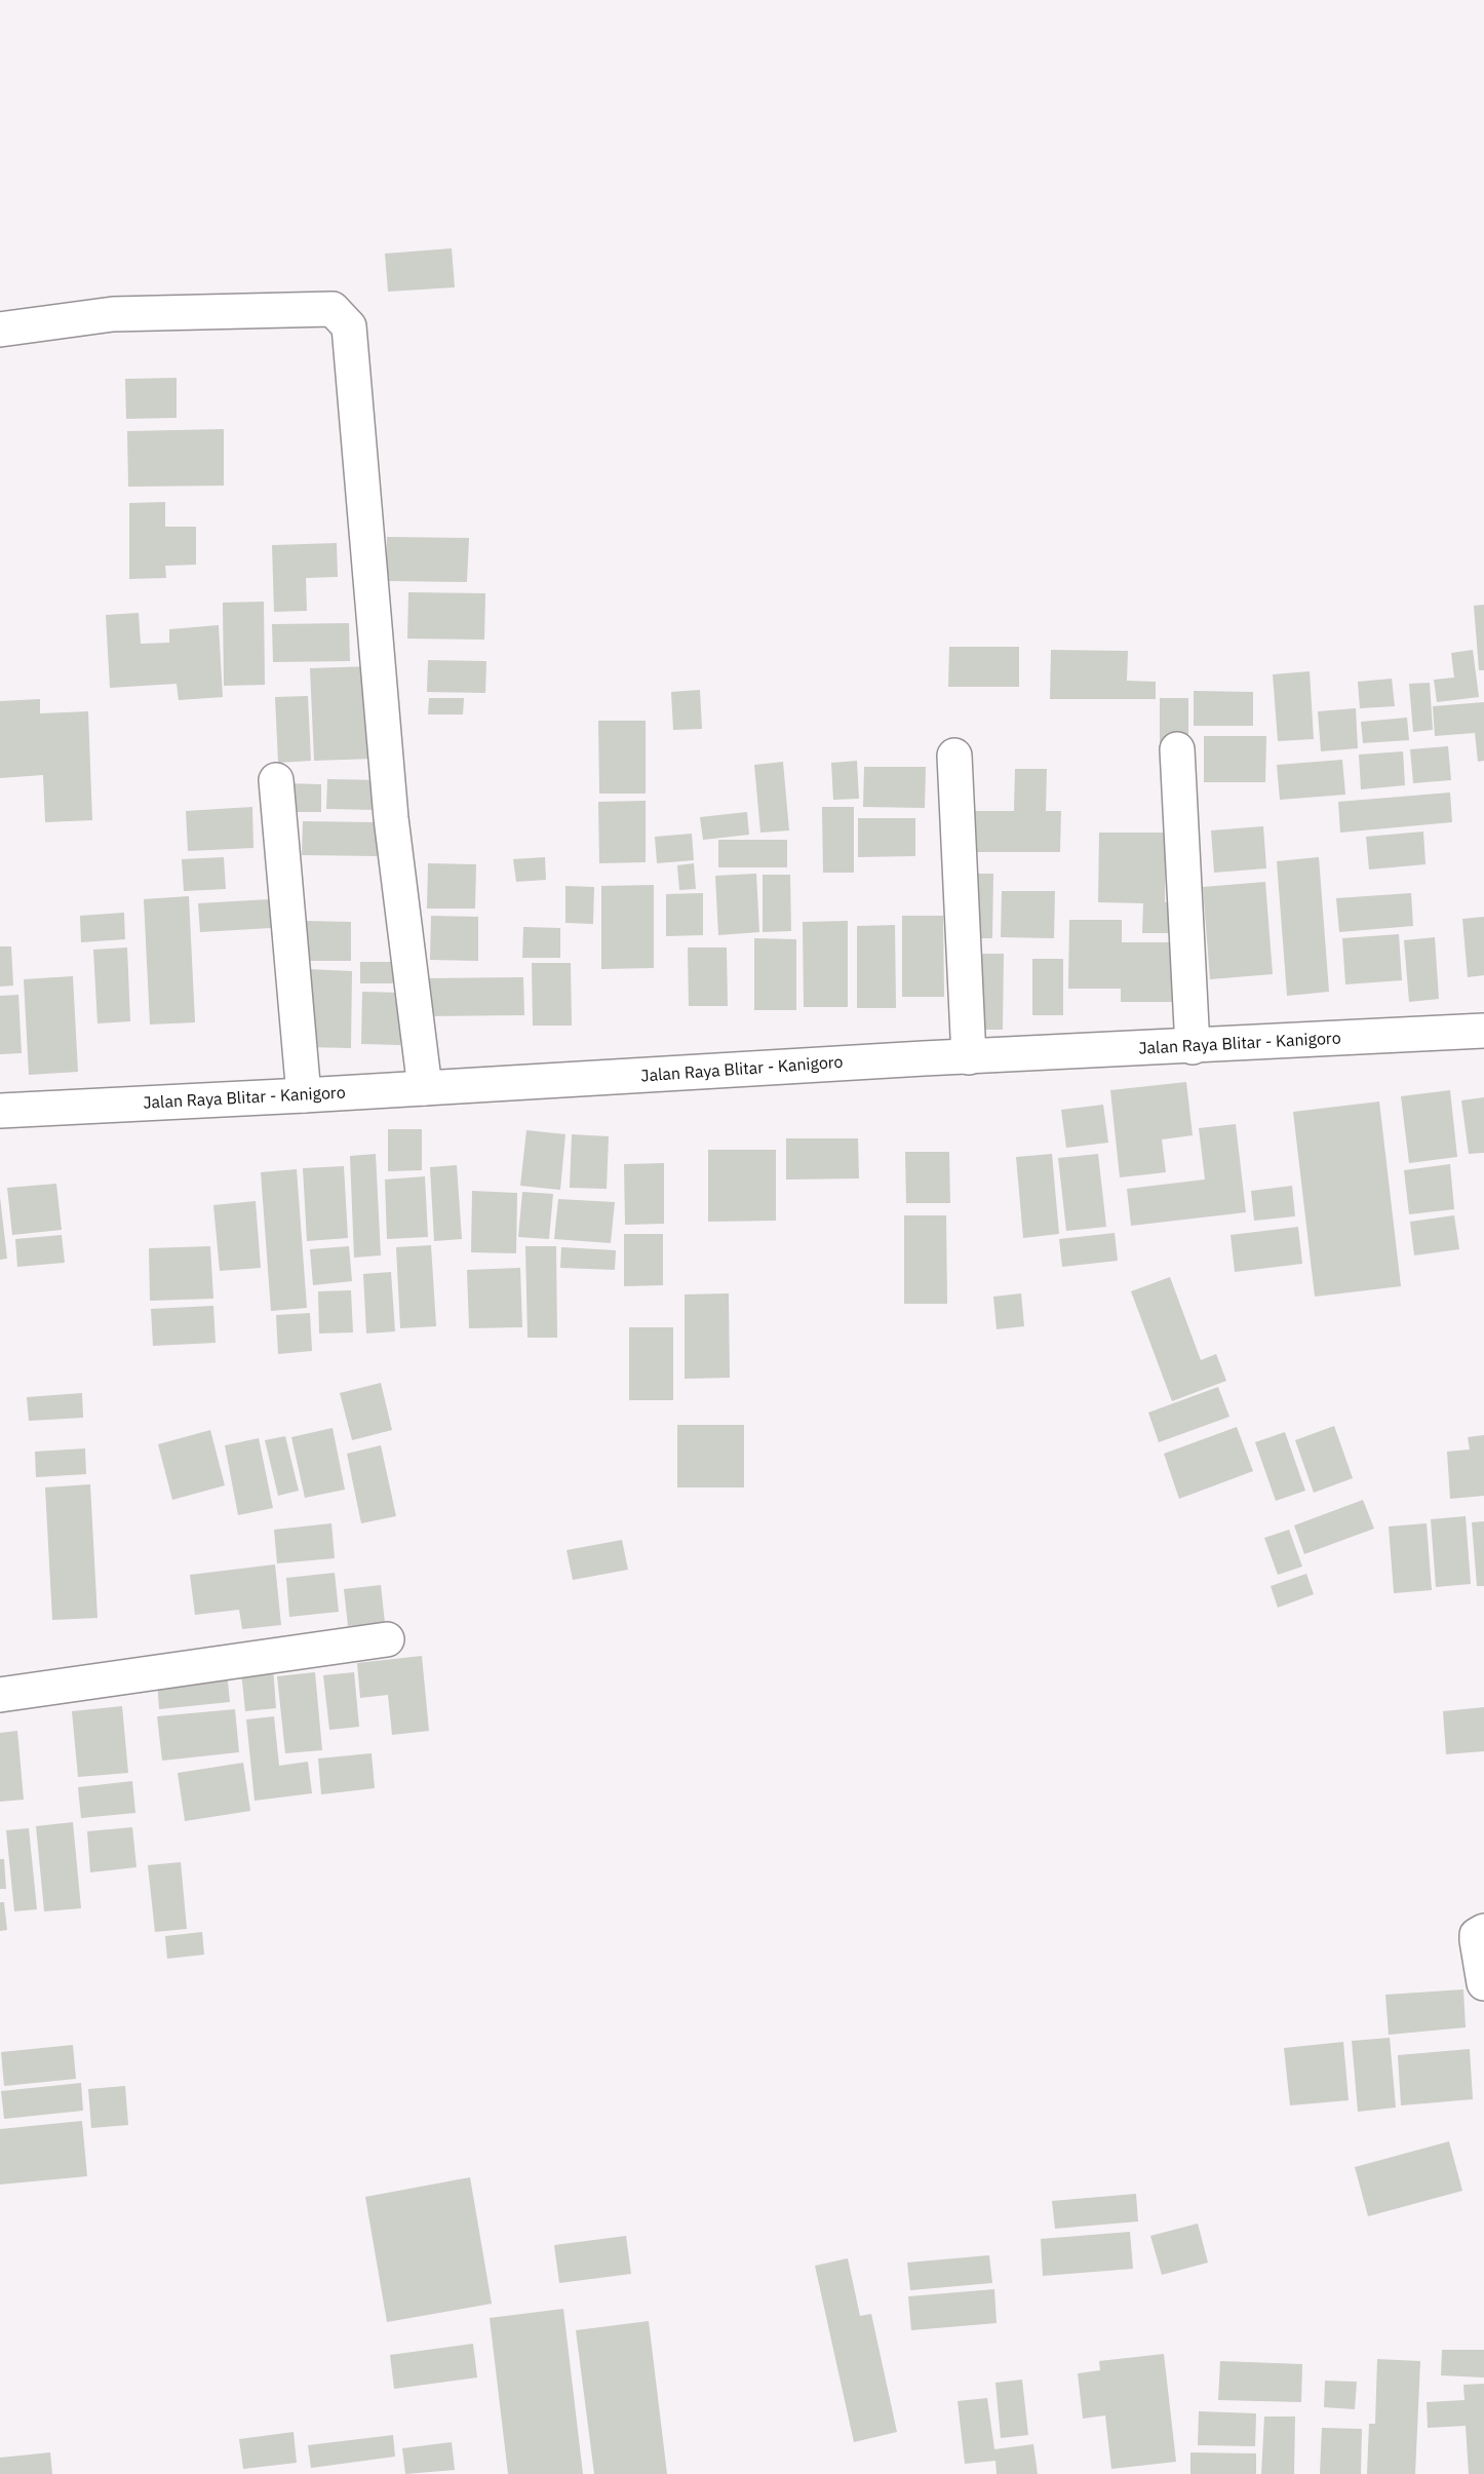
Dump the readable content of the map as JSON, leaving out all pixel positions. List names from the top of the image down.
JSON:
{
  "streets": {
    "street": ["Jalan Raya Blitar - Kanigoro"]
  }
}
